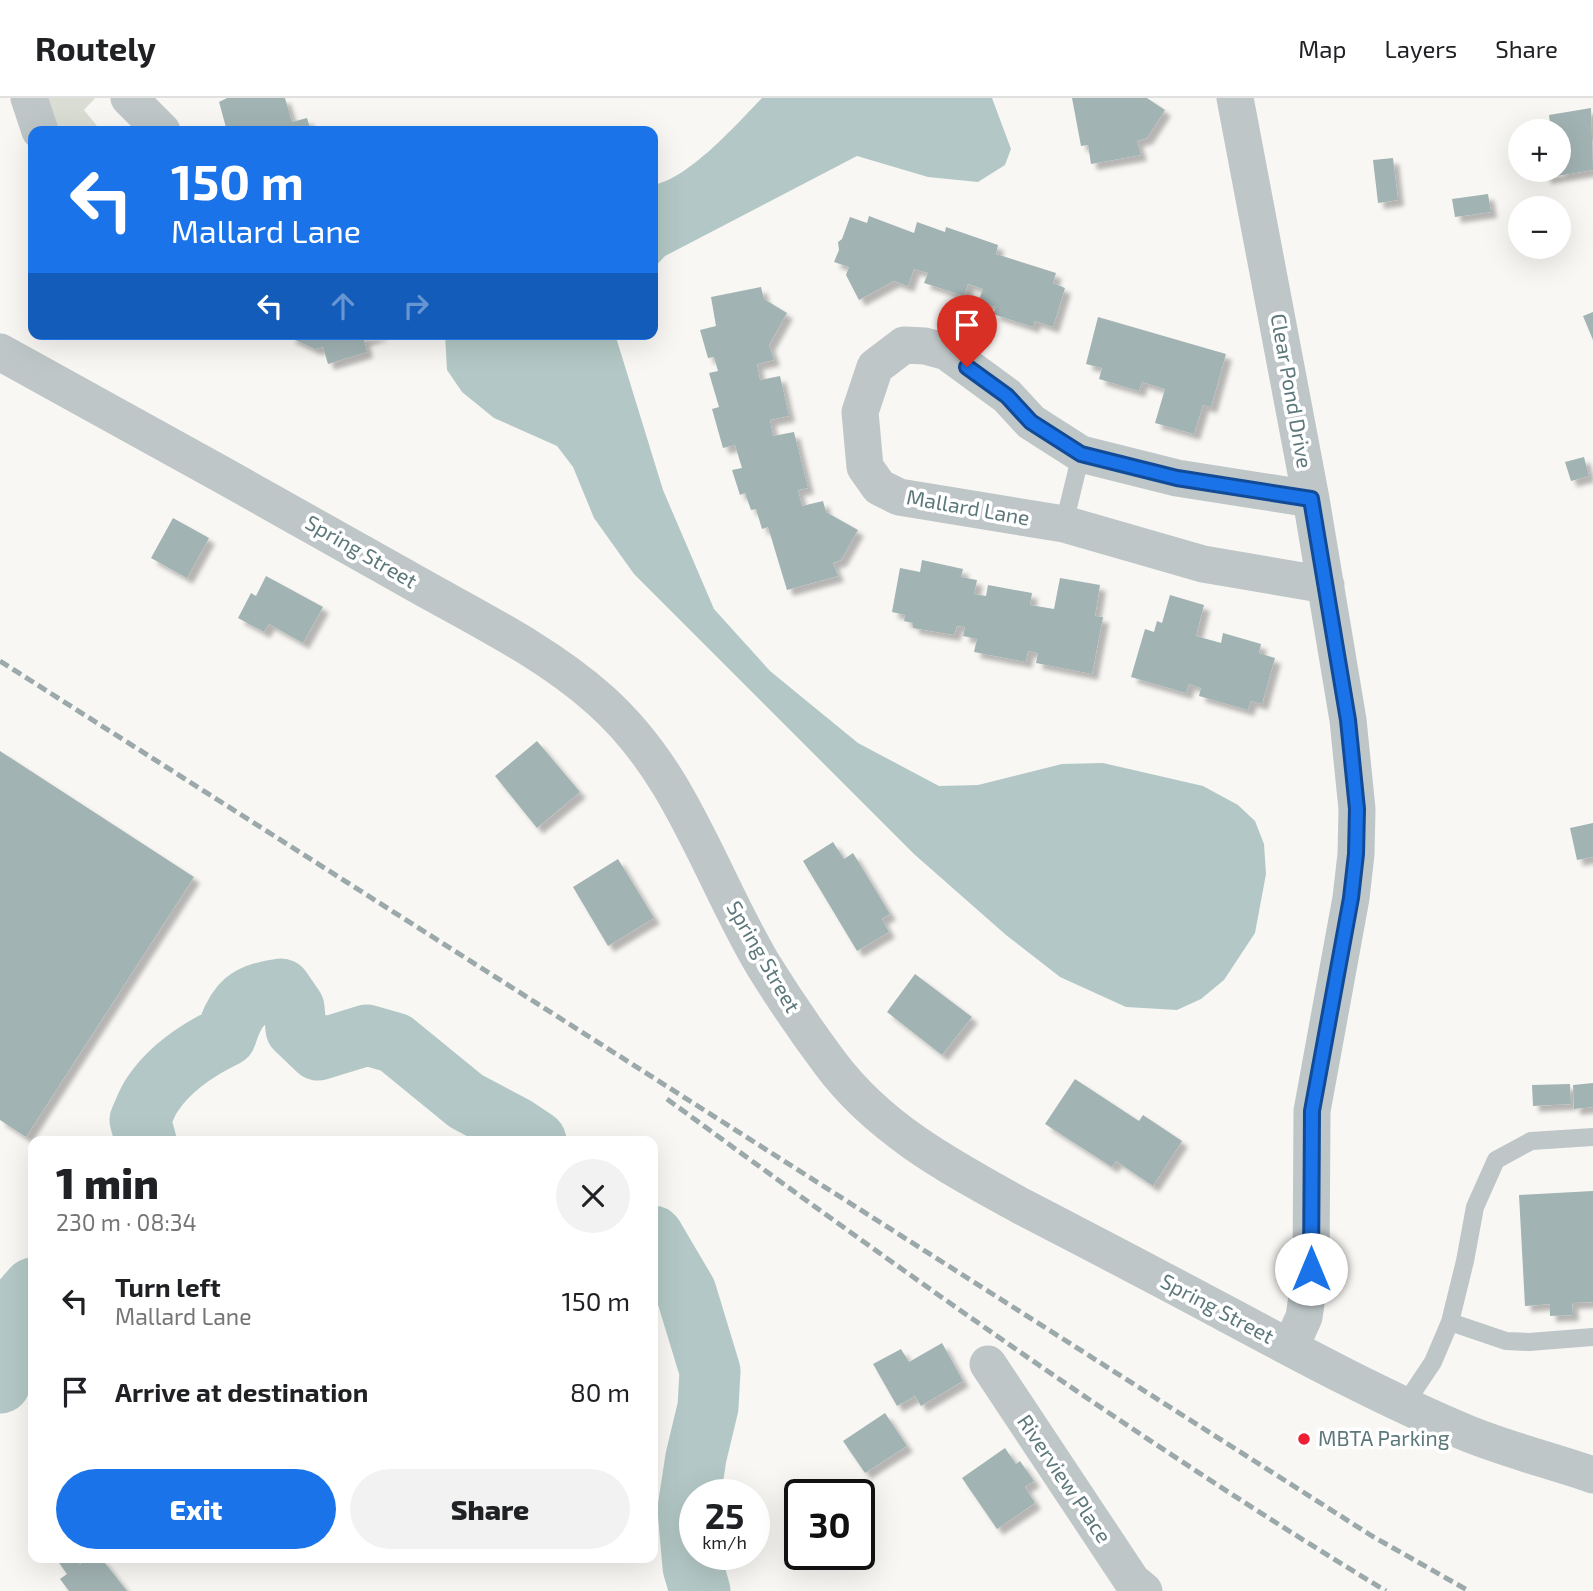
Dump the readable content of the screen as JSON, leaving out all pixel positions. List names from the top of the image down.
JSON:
{
  "streets": {
    "street": [
      "Clear Pond Drive",
      "Mallard Lane",
      "Spring Street",
      "Riverview Place"
    ]
  },
  "crossings": [
    ["Clear Pond Drive", "Mallard Lane"],
    ["Clear Pond Drive", "Spring Street"]
  ],
  "places": ["MBTA Parking"],
  "page": {
    "header": "Routely",
    "nav": ["Map", "Layers", "Share"],
    "map_buttons": ["+", "−"],
    "turn": ["150 m", "Mallard Lane"],
    "heading": ["1 min", "230 m · 08:34"],
    "list": [
      {
        "name": "Turn left",
        "note": "Mallard Lane",
        "value": "150 m"
      },
      {
        "name": "Arrive at destination",
        "value": "80 m"
      }
    ],
    "buttons": ["Exit", "Share"],
    "speed": "25 km/h",
    "limit": "30"
  }
}
